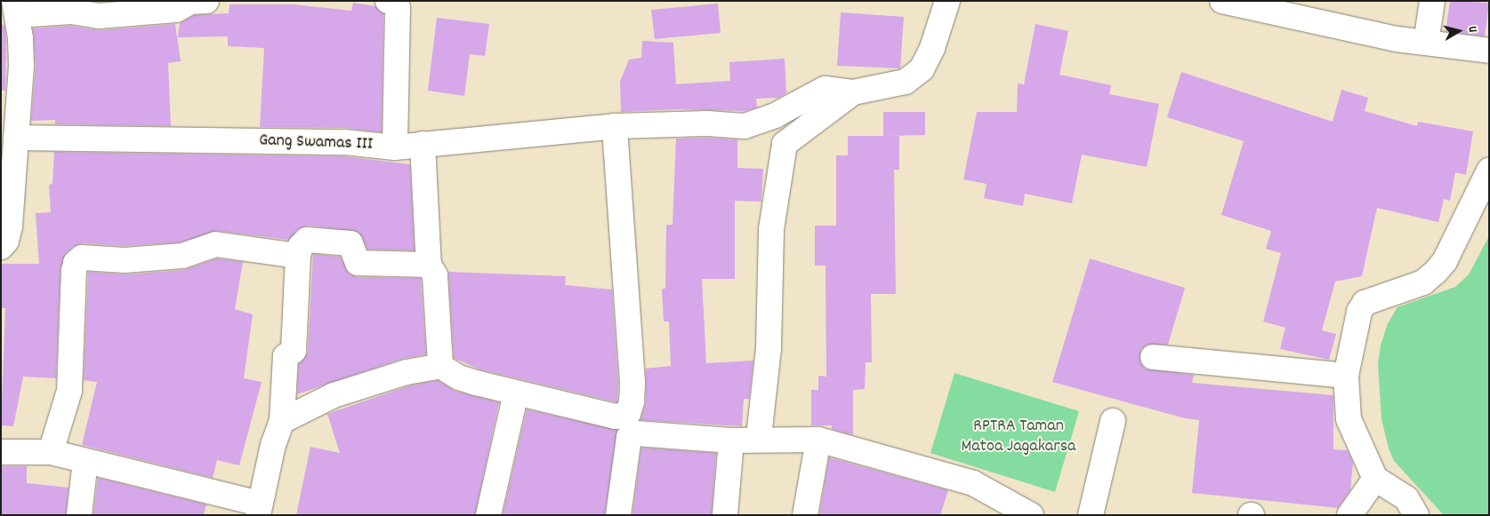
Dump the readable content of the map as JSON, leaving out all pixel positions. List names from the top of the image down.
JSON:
{
  "streets": {
    "street": ["Gang Swamas III"]
  },
  "parks": ["RPTRA Taman Matoa Jagakarsa"],
  "north": "right"
}
